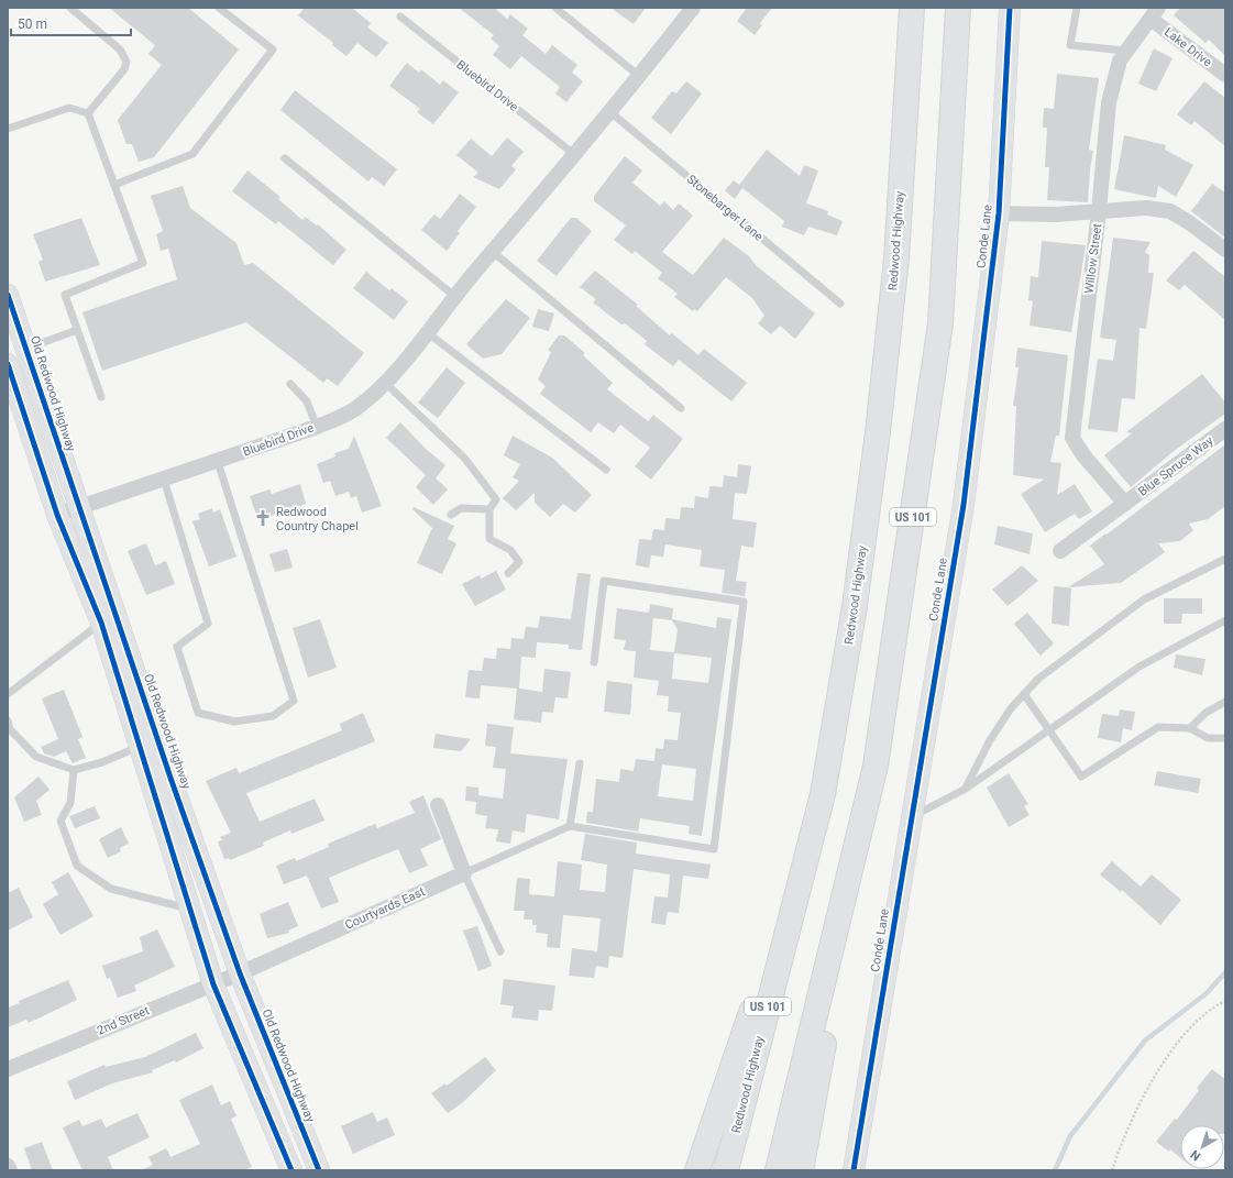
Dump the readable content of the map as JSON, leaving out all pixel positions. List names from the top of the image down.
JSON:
{
  "streets": {
    "highway": ["Redwood Highway", "US 101"],
    "main road": ["Conde Lane", "Old Redwood Highway"],
    "street": [
      "Lake Drive",
      "Bluebird Drive",
      "Willow Street",
      "Blue Spruce Way",
      "Courtyards East",
      "2nd Street"
    ],
    "lane": ["Stonebarger Lane"]
  },
  "crossings": [
    ["Lake Drive", "Willow Street"],
    ["Bluebird Drive", "Stonebarger Lane"],
    ["Bluebird Drive", "Old Redwood Highway"],
    ["Willow Street", "Blue Spruce Way"],
    ["Old Redwood Highway", "Courtyards East"],
    ["Old Redwood Highway", "2nd Street"],
    ["Courtyards East", "2nd Street"]
  ],
  "places": {
    "church": ["Redwood Country Chapel"]
  },
  "scale_bar": "50 m",
  "north": "bottom left"
}
